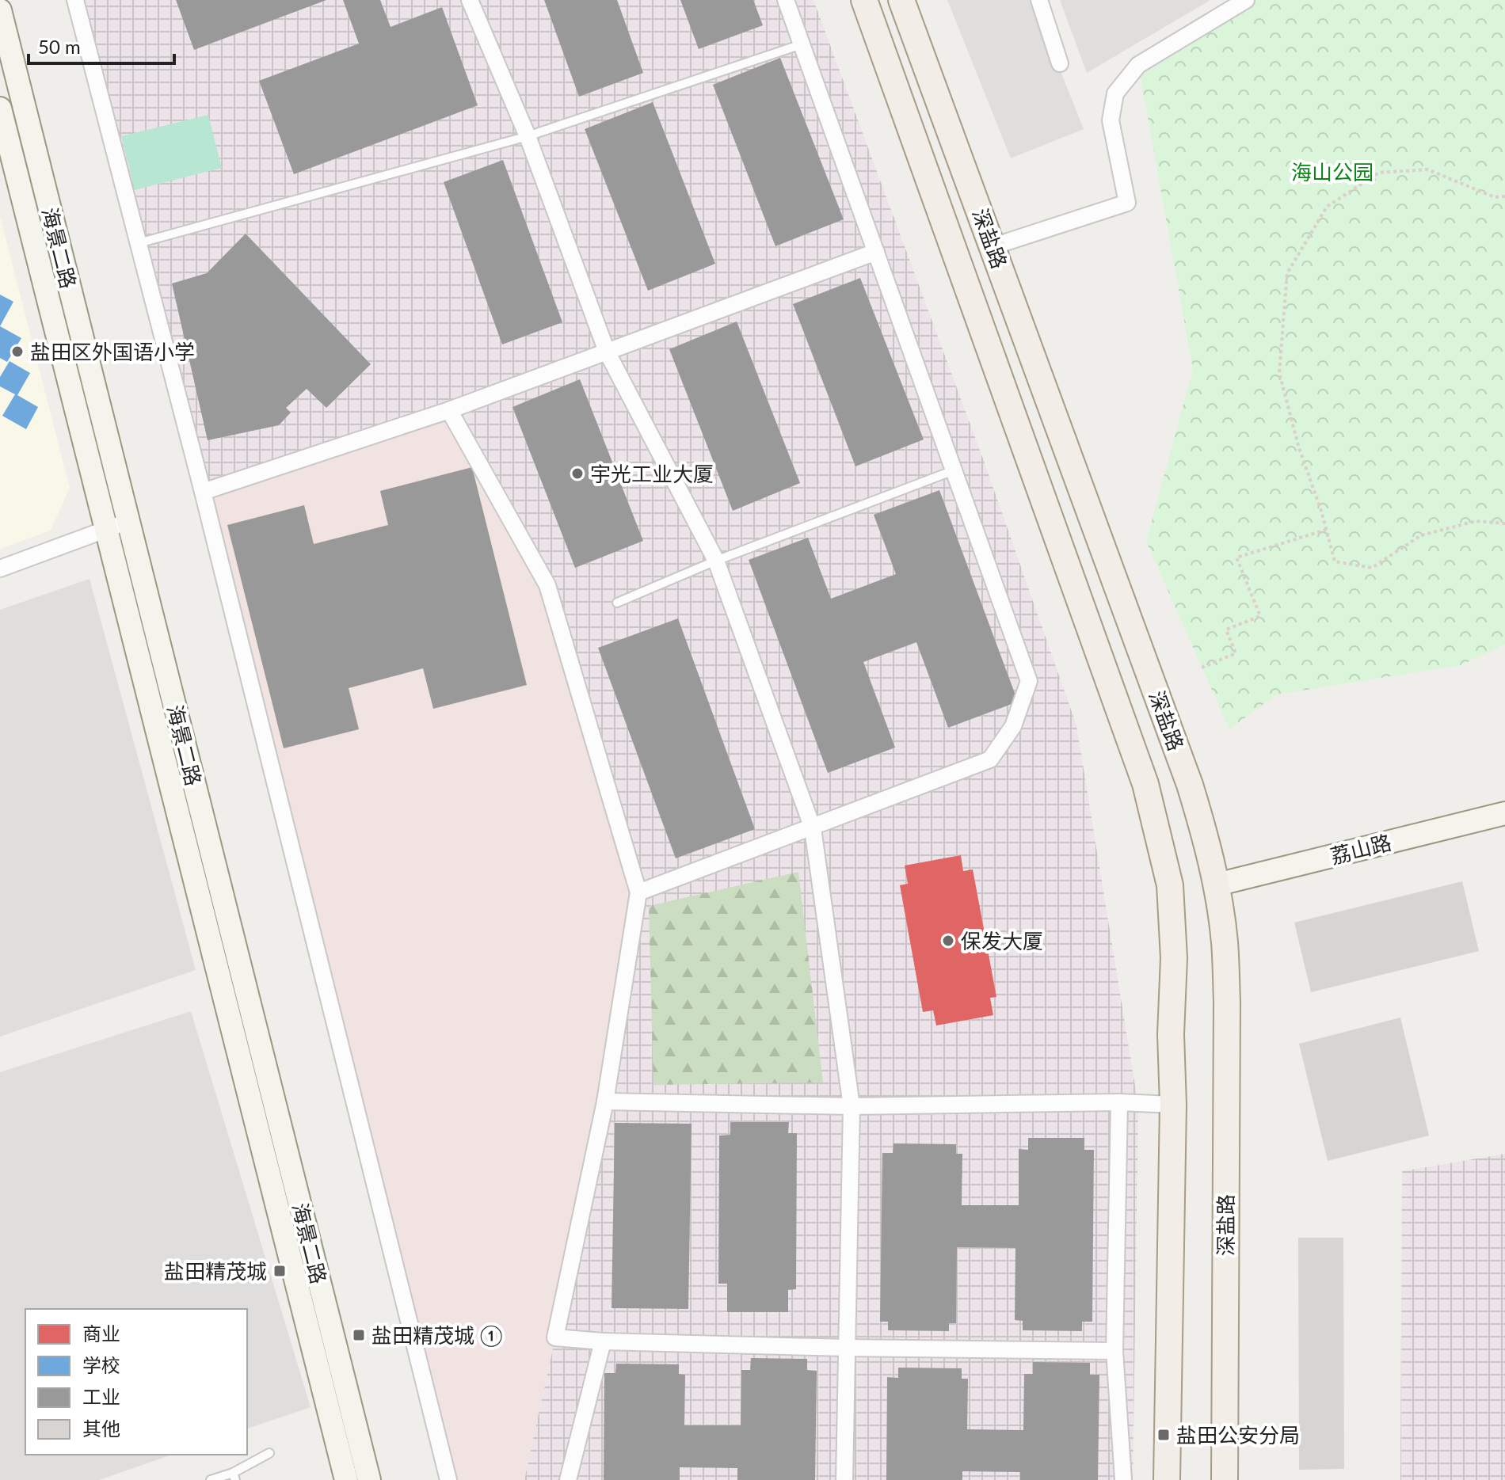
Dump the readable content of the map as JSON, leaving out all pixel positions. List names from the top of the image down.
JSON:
{
  "streets": {
    "main road": ["深盐路"],
    "street": ["海景二路", "荔山路"]
  },
  "crossings": [
    ["深盐路", "荔山路"]
  ],
  "parks": ["海山公园"],
  "places": {
    "other": ["盐田区外国语小学", "宇光工业大厦", "保发大厦"],
    "transit": ["盐田精茂城", "盐田精茂城 ①", "盐田公安分局"]
  },
  "legend": [
    "商业",
    "学校",
    "工业",
    "其他"
  ],
  "scale_bar": "50 m"
}
